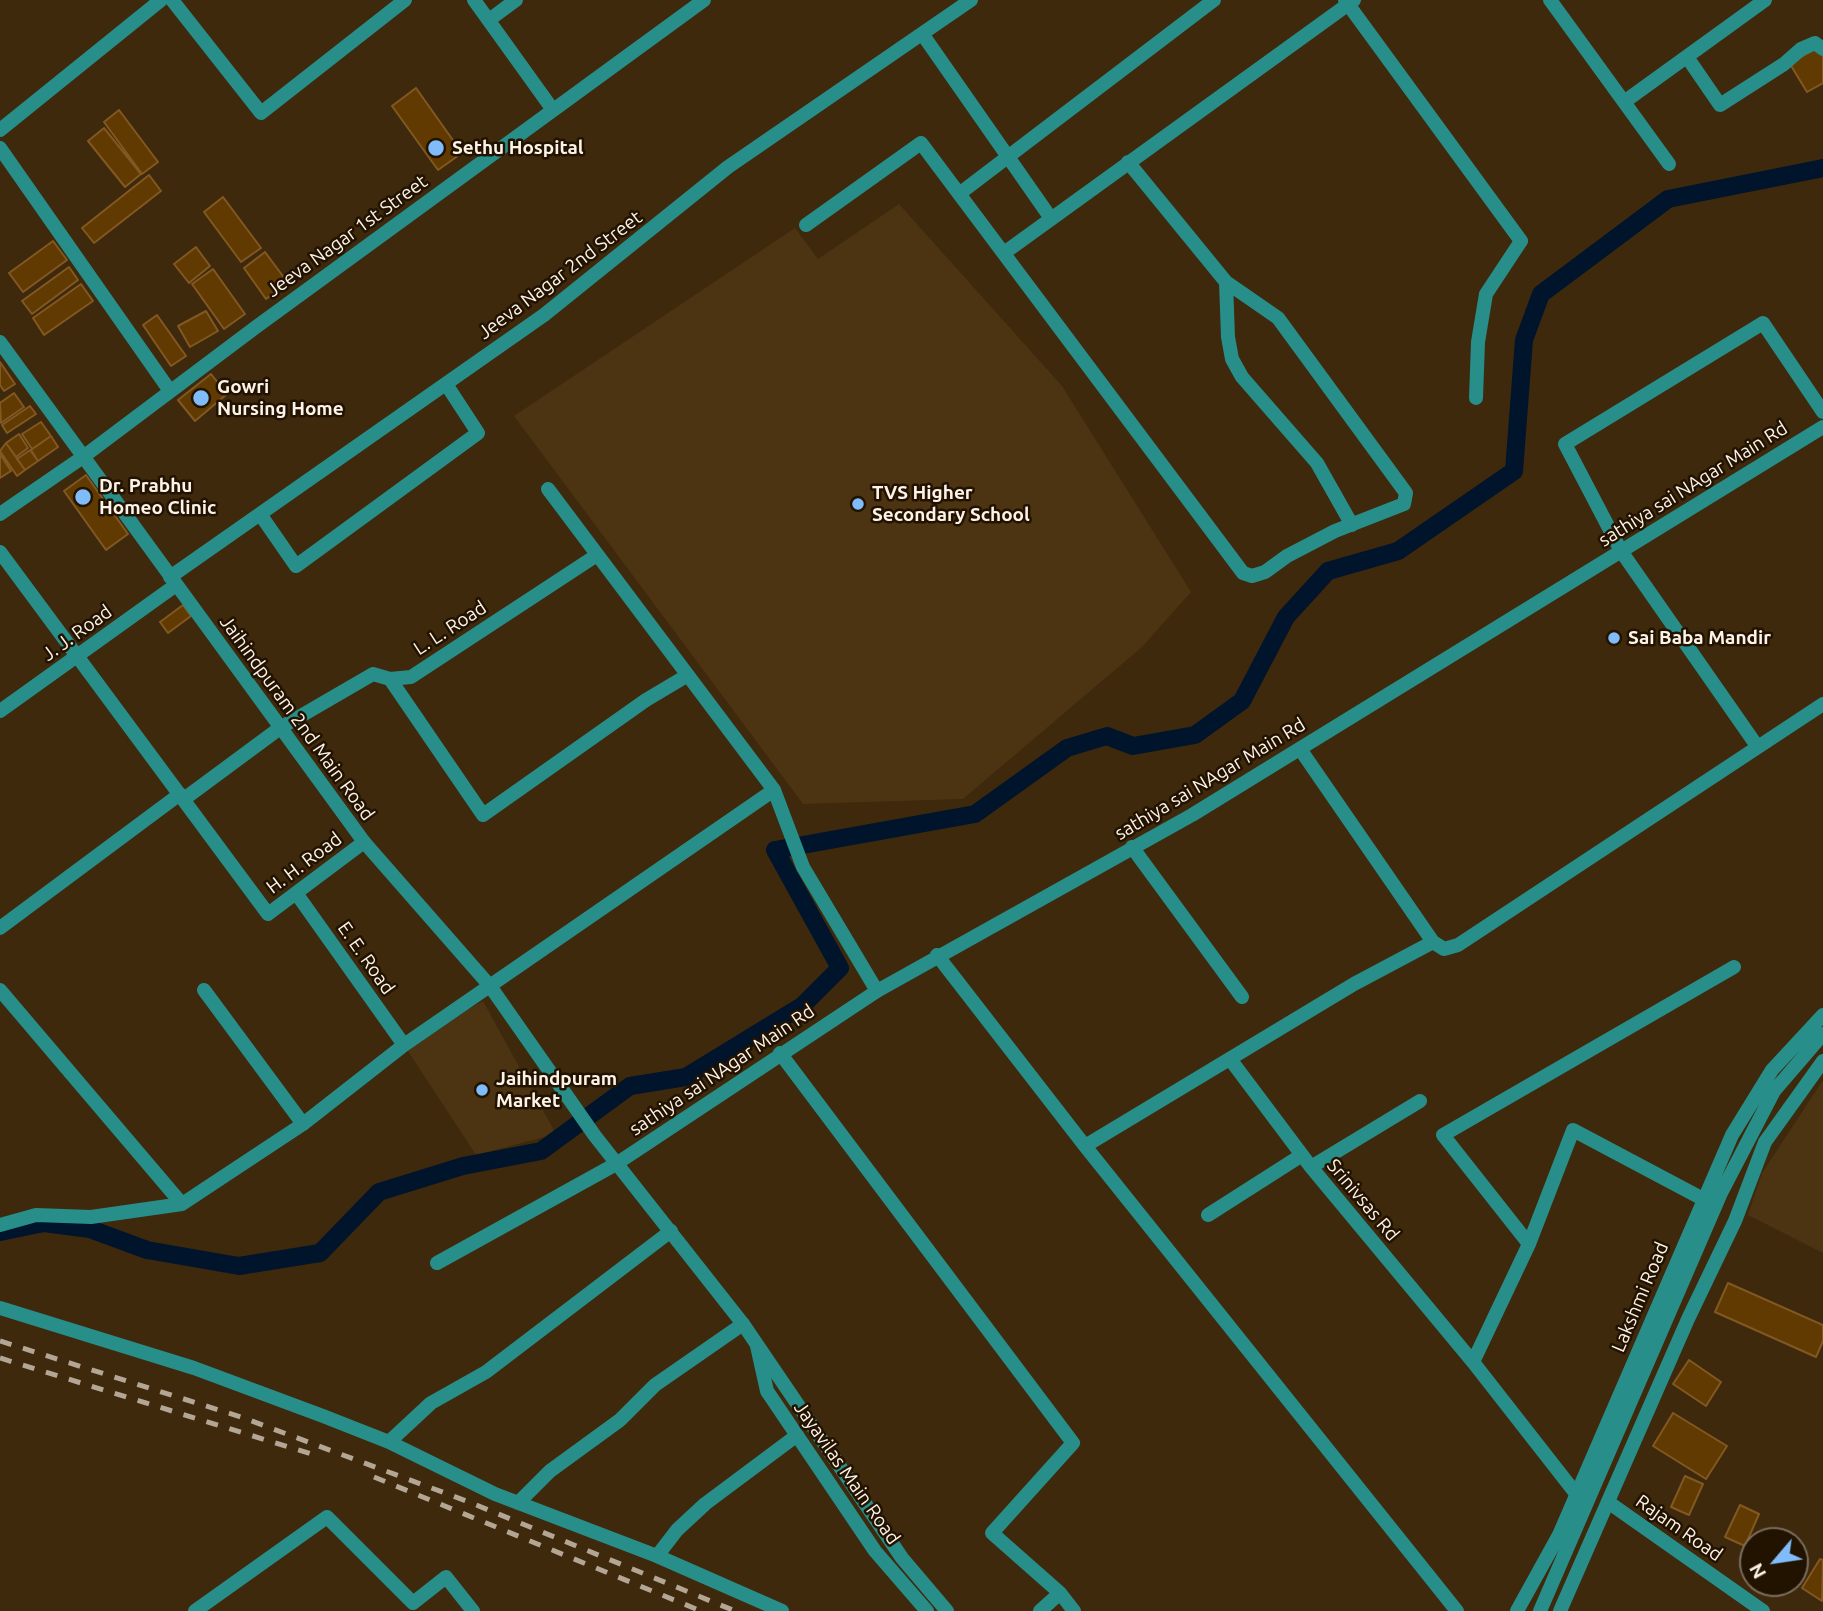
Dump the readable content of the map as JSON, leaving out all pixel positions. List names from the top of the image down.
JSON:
{
  "streets": {
    "street": [
      "Jeeva Nagar 1st Street",
      "Jeeva Nagar 2nd Street",
      "sathiya sai NAgar Main Rd",
      "L. L. Road",
      "J. J. Road",
      "Jaihindpuram 2nd Main Road",
      "H. H. Road",
      "E. E. Road",
      "Srinivsas Rd",
      "Lakshmi Road",
      "Jayavilas Main Road",
      "Rajam Road"
    ]
  },
  "crossings": [
    ["Jeeva Nagar 1st Street", "Jaihindpuram 2nd Main Road"],
    ["Jeeva Nagar 2nd Street", "J. J. Road"],
    ["Jeeva Nagar 2nd Street", "Jaihindpuram 2nd Main Road"],
    ["sathiya sai NAgar Main Rd", "Jayavilas Main Road"],
    ["L. L. Road", "Jaihindpuram 2nd Main Road"],
    ["L. L. Road", "H. H. Road"],
    ["J. J. Road", "Jaihindpuram 2nd Main Road"],
    ["Jaihindpuram 2nd Main Road", "H. H. Road"],
    ["Jaihindpuram 2nd Main Road", "Jayavilas Main Road"],
    ["H. H. Road", "E. E. Road"],
    ["Srinivsas Rd", "Lakshmi Road"]
  ],
  "places": [
    "Sethu Hospital",
    "Gowri Nursing Home",
    "Dr. Prabhu Homeo Clinic",
    "TVS Higher Secondary School",
    "Sai Baba Mandir",
    "Jaihindpuram Market"
  ],
  "north": "bottom left"
}
